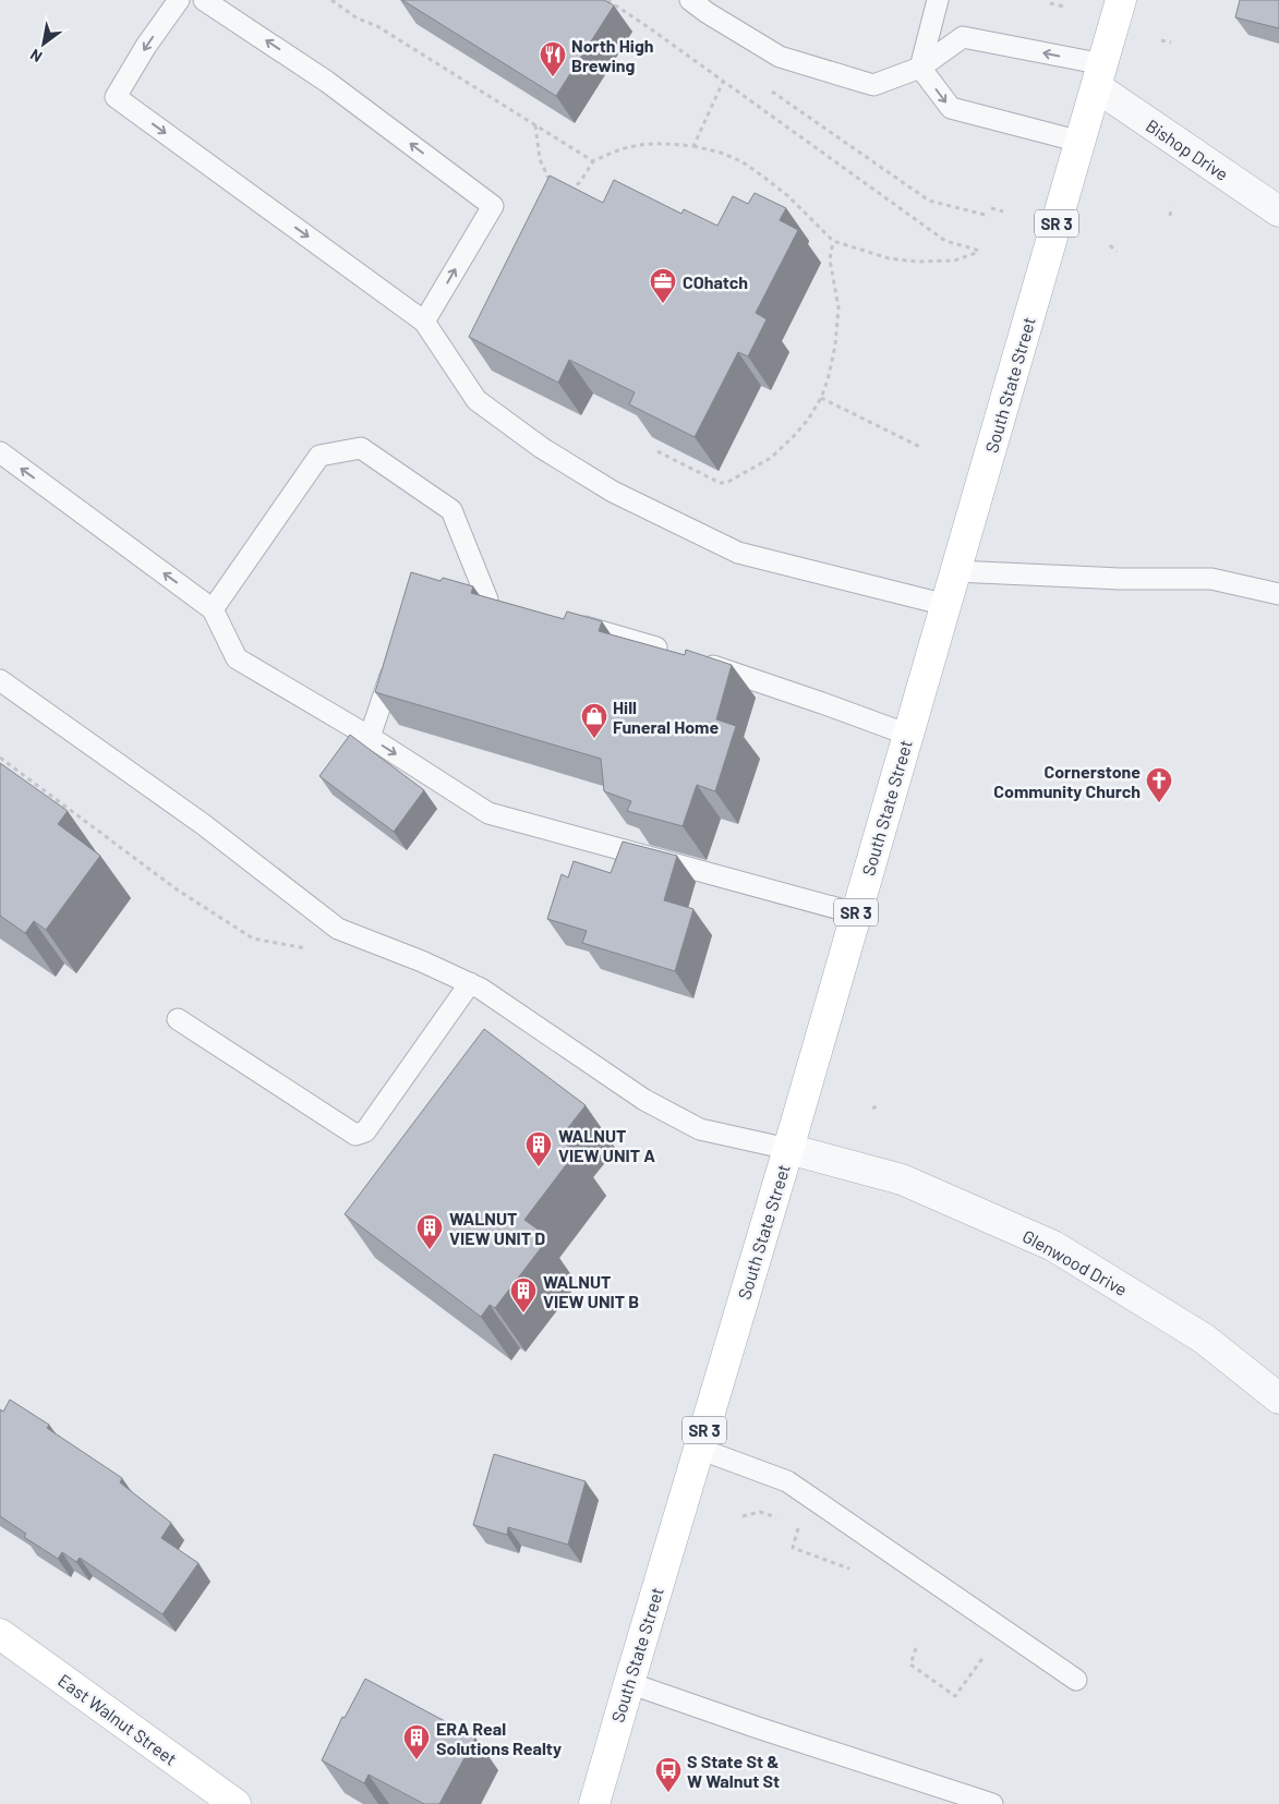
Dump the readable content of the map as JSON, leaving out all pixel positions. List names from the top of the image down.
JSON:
{
  "streets": {
    "main road": ["SR 3", "South State Street", "East Walnut Street"],
    "street": ["Bishop Drive", "Glenwood Drive"]
  },
  "crossings": [
    ["Bishop Drive", "South State Street"],
    ["South State Street", "Glenwood Drive"]
  ],
  "places": {
    "restaurant": ["North High Brewing"],
    "office": ["COhatch"],
    "shop": ["Hill Funeral Home"],
    "church": ["Cornerstone Community Church"],
    "building": [
      "WALNUT VIEW UNIT A",
      "WALNUT VIEW UNIT D",
      "WALNUT VIEW UNIT B",
      "ERA Real Solutions Realty"
    ],
    "bus stop": ["S State St & W Walnut St"]
  },
  "north": "bottom left"
}
